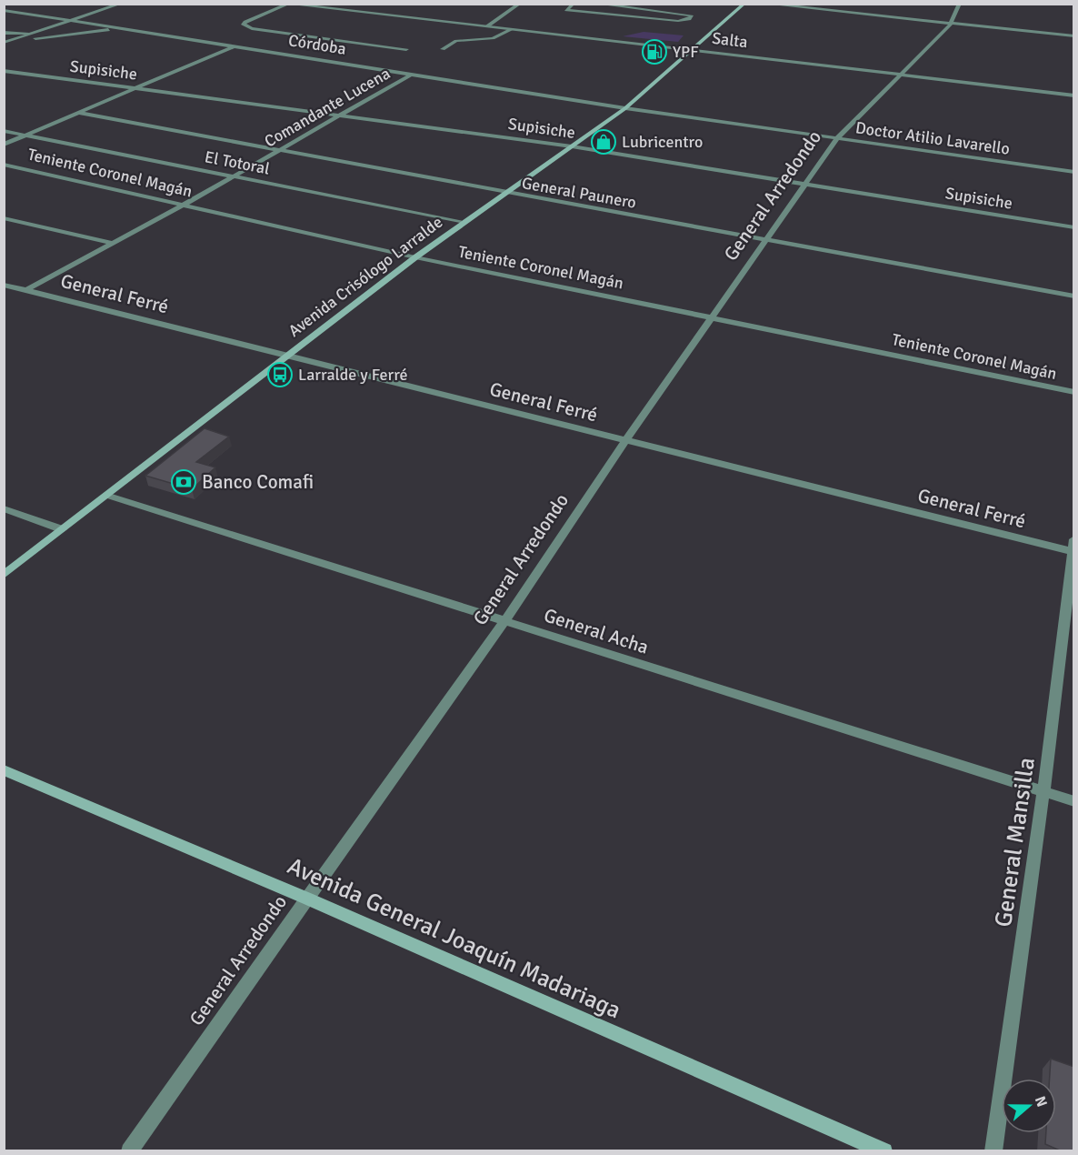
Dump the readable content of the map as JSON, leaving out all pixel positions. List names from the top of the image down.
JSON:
{
  "streets": {
    "main road": ["Avenida Crisólogo Larralde", "Avenida General Joaquín Madariaga"],
    "street": [
      "Salta",
      "Córdoba",
      "Supisiche",
      "Comandante Lucena",
      "Doctor Atilio Lavarello",
      "El Totoral",
      "Teniente Coronel Magán",
      "General Paunero",
      "General Arredondo",
      "General Ferré",
      "General Acha",
      "General Mansilla"
    ]
  },
  "crossings": [
    ["Salta", "General Arredondo"],
    ["Salta", "Avenida Crisólogo Larralde"],
    ["Córdoba", "Comandante Lucena"],
    ["Córdoba", "Doctor Atilio Lavarello"],
    ["Córdoba", "Avenida Crisólogo Larralde"],
    ["Supisiche", "Comandante Lucena"],
    ["Supisiche", "General Arredondo"],
    ["Supisiche", "Avenida Crisólogo Larralde"],
    ["Comandante Lucena", "El Totoral"],
    ["Comandante Lucena", "Teniente Coronel Magán"],
    ["Comandante Lucena", "General Paunero"],
    ["Comandante Lucena", "General Ferré"],
    ["Doctor Atilio Lavarello", "General Arredondo"],
    ["Doctor Atilio Lavarello", "Avenida Crisólogo Larralde"],
    ["El Totoral", "Avenida Crisólogo Larralde"],
    ["Teniente Coronel Magán", "General Arredondo"],
    ["Teniente Coronel Magán", "Avenida Crisólogo Larralde"],
    ["General Paunero", "General Arredondo"],
    ["General Paunero", "Avenida Crisólogo Larralde"],
    ["General Arredondo", "General Ferré"],
    ["General Arredondo", "General Acha"],
    ["General Arredondo", "Avenida General Joaquín Madariaga"],
    ["Avenida Crisólogo Larralde", "General Ferré"],
    ["Avenida Crisólogo Larralde", "General Acha"],
    ["General Ferré", "General Mansilla"],
    ["General Acha", "General Mansilla"]
  ],
  "places": {
    "fuel station": ["YPF"],
    "shop": ["Lubricentro"],
    "bus stop": ["Larralde y Ferré"],
    "bank": ["Banco Comafi"]
  },
  "north": "right"
}
